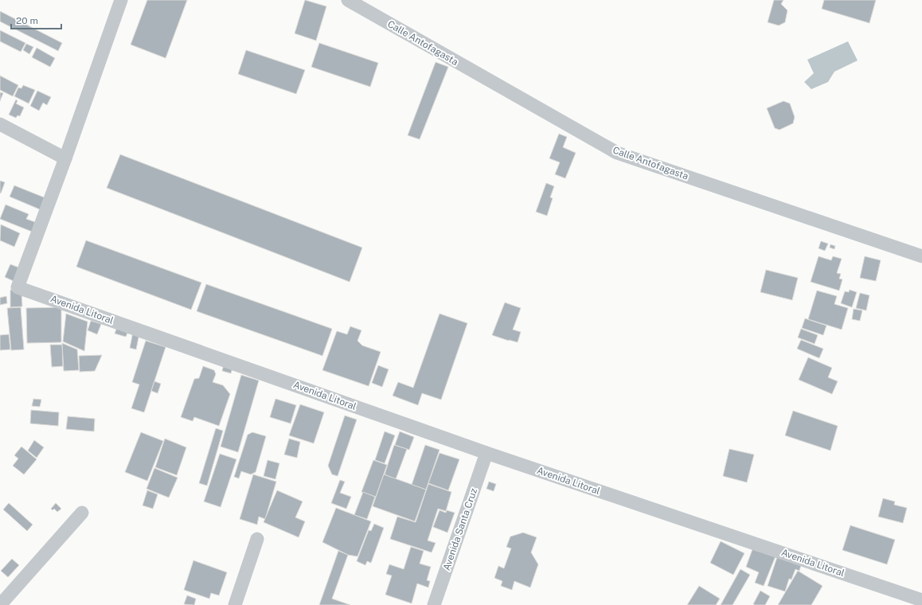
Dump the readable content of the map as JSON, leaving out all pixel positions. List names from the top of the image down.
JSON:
{
  "streets": {
    "street": ["Calle Antofagasta", "Avenida Litoral", "Avenida Santa Cruz"]
  },
  "crossings": [
    ["Avenida Litoral", "Avenida Santa Cruz"]
  ],
  "scale_bar": "20 m"
}
